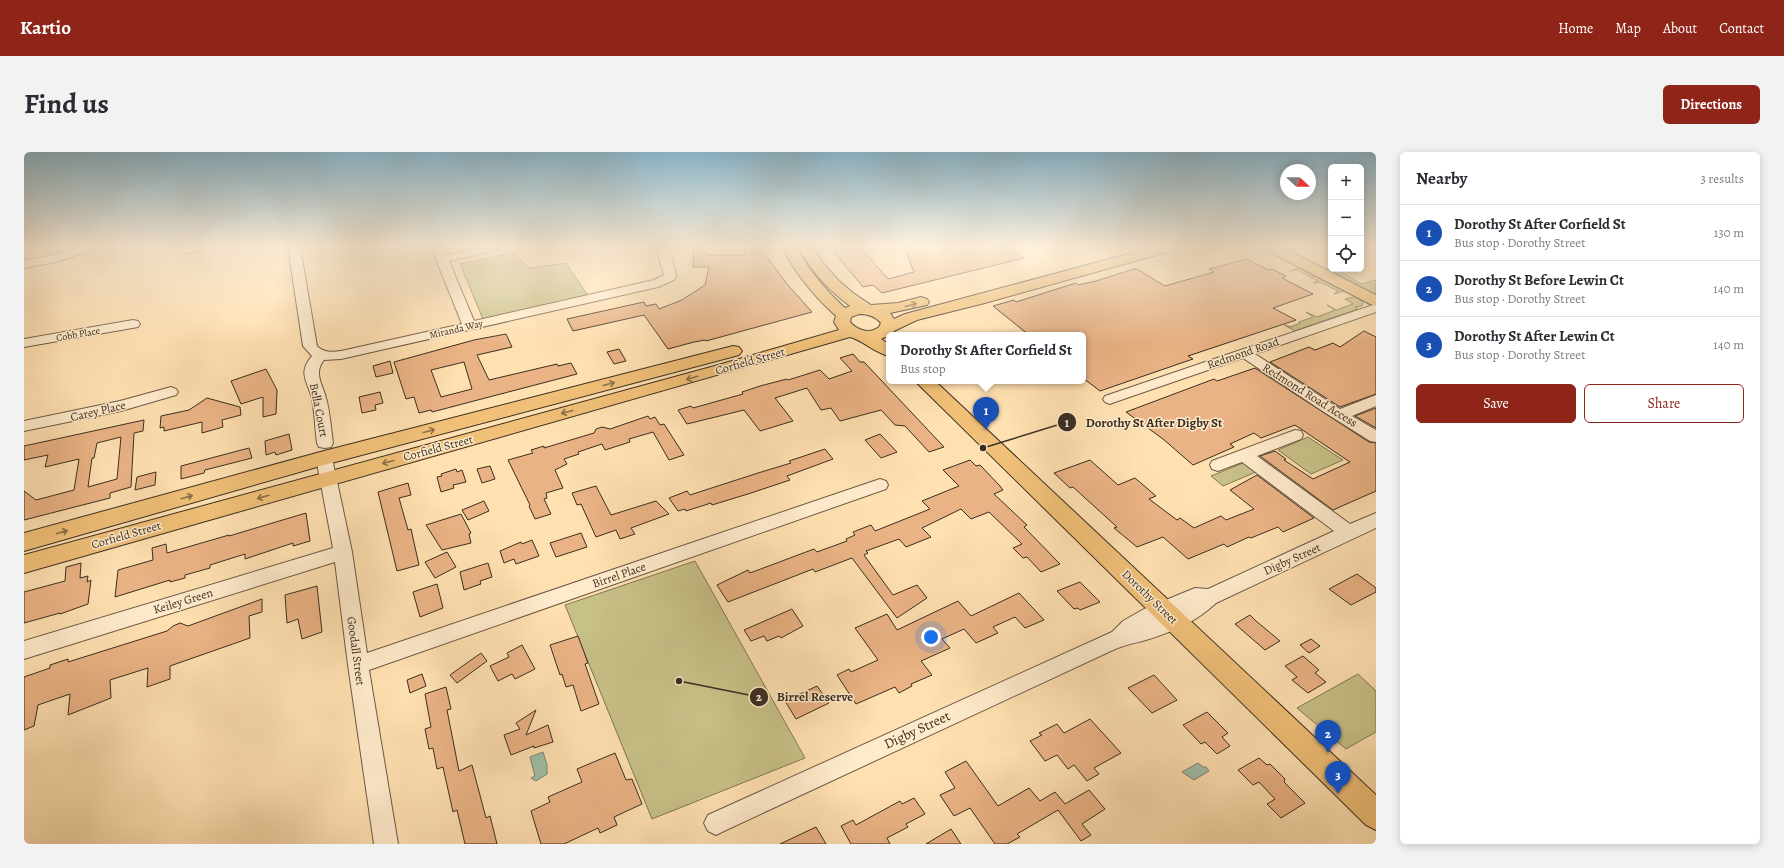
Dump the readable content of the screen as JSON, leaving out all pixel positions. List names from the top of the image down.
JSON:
{
  "streets": {
    "main road": ["Corfield Street", "Dorothy Street"],
    "street": [
      "Miranda Way",
      "Cobb Place",
      "Redmond Road",
      "Redmond Road Access",
      "Bella Court",
      "Carey Place",
      "Digby Street",
      "Birrel Place",
      "Keiley Green",
      "Goodall Street"
    ]
  },
  "crossings": [
    ["Miranda Way", "Bella Court"],
    ["Redmond Road", "Redmond Road Access"],
    ["Corfield Street", "Bella Court"],
    ["Corfield Street", "Goodall Street"],
    ["Bella Court", "Goodall Street"],
    ["Digby Street", "Dorothy Street"],
    ["Birrel Place", "Goodall Street"],
    ["Keiley Green", "Goodall Street"]
  ],
  "places": ["Dorothy St After Digby St", "Birrel Reserve"],
  "north": "right",
  "page": {
    "header": "Kartio",
    "nav": [
      "Home",
      "Map",
      "About",
      "Contact"
    ],
    "title": "Find us",
    "buttons": [
      "Directions",
      ["Save", "Share"]
    ],
    "heading": ["Nearby", "3 results"],
    "map_buttons": ["+", "−"],
    "list": [
      {
        "mark": "1",
        "name": "Dorothy St After Corfield St",
        "note": "Bus stop · Dorothy Street",
        "value": "130 m"
      },
      {
        "mark": "2",
        "name": "Dorothy St Before Lewin Ct",
        "note": "Bus stop · Dorothy Street",
        "value": "140 m"
      },
      {
        "mark": "3",
        "name": "Dorothy St After Lewin Ct",
        "note": "Bus stop · Dorothy Street",
        "value": "140 m"
      }
    ],
    "popup": ["Dorothy St After Corfield St", "Bus stop"],
    "pins": ["1", "2", "3"]
  }
}
